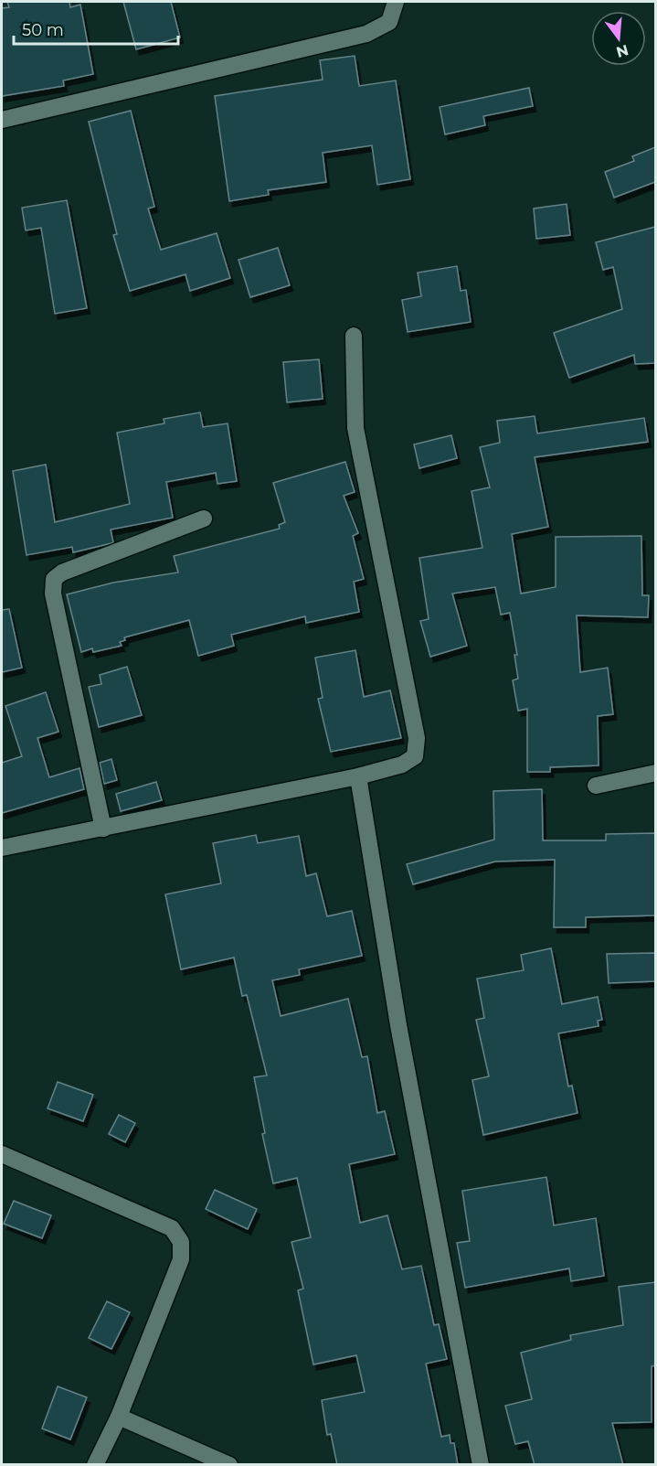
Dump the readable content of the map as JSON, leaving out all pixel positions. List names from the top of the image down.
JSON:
{
  "scale_bar": "50 m",
  "north": "bottom"
}
